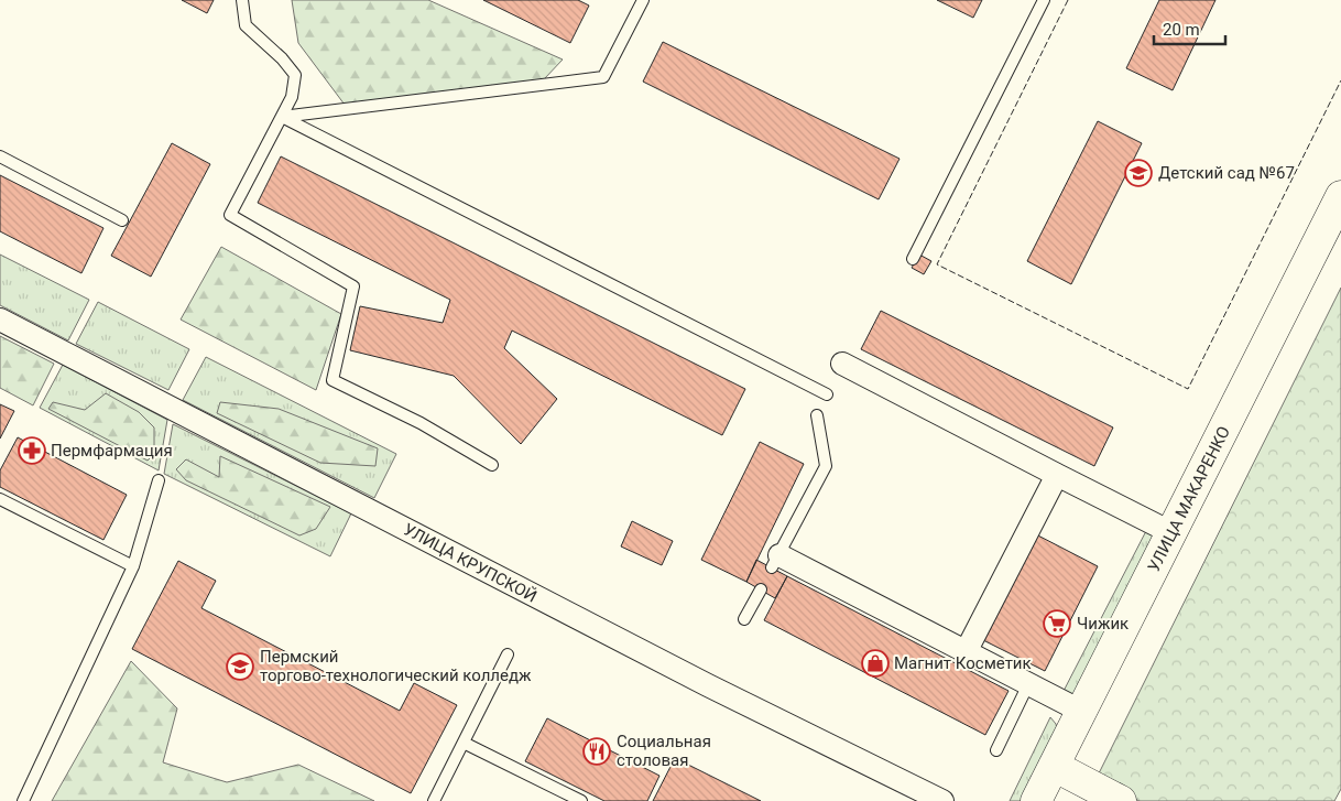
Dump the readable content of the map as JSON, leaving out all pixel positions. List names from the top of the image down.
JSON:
{
  "streets": {
    "main road": ["УЛИЦА МАКАРЕНКО"],
    "street": ["УЛИЦА КРУПСКОЙ"]
  },
  "places": {
    "school or university": ["Детский сад №67", "Пермский торгово-технологический колледж"],
    "pharmacy": ["Пермфармация"],
    "supermarket": ["Чижик"],
    "shop": ["Магнит Косметик"],
    "restaurant": ["Социальная столовая"]
  },
  "scale_bar": "20 m"
}
